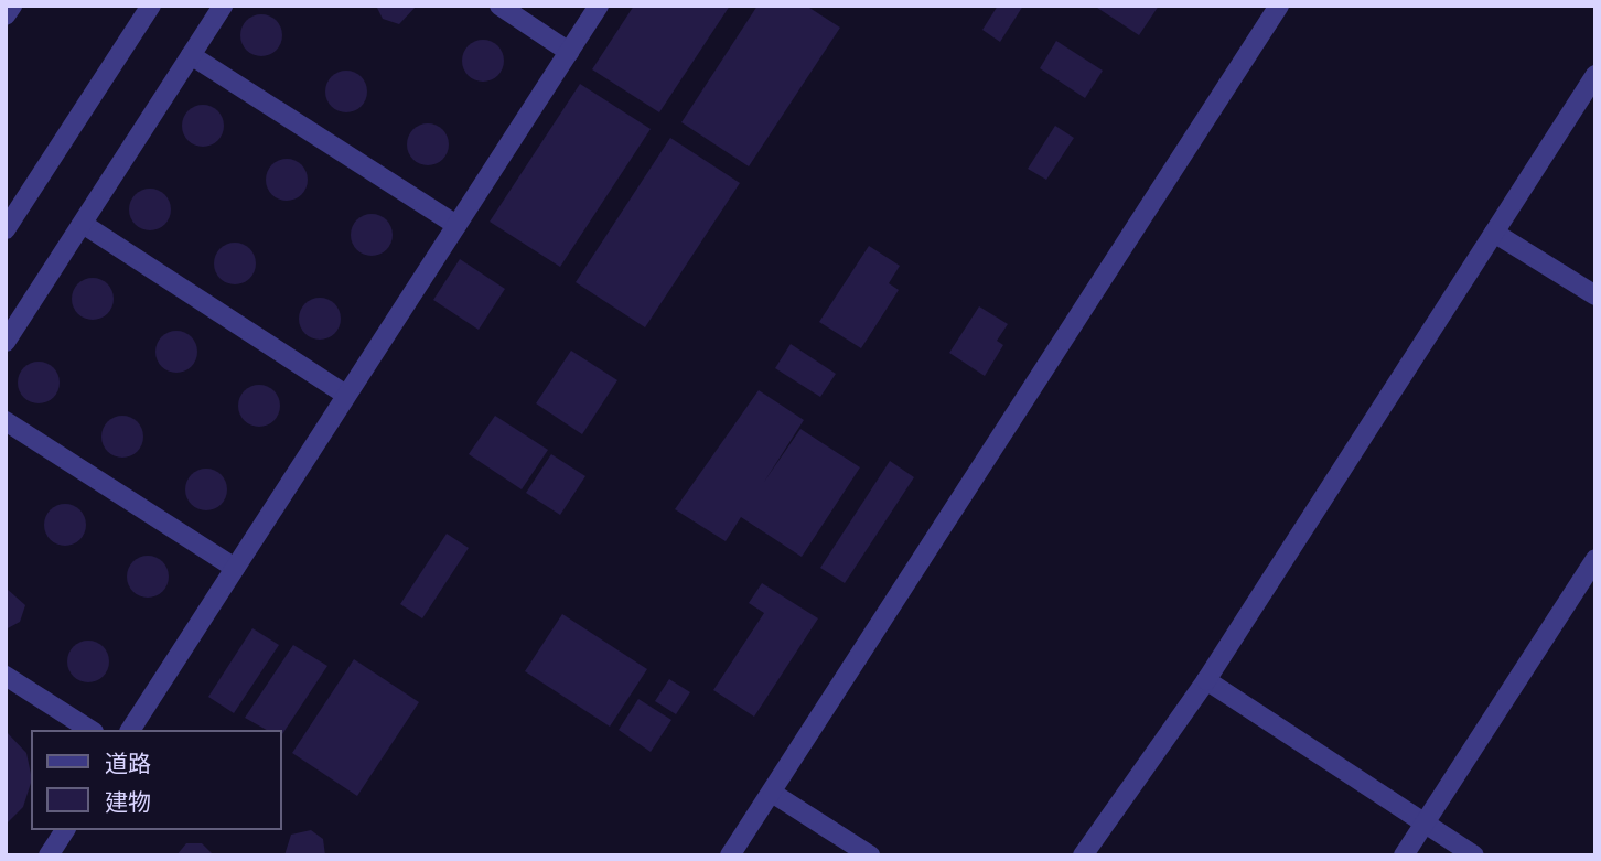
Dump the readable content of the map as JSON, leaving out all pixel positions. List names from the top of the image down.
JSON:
{
  "legend": ["道路", "建物"]
}
